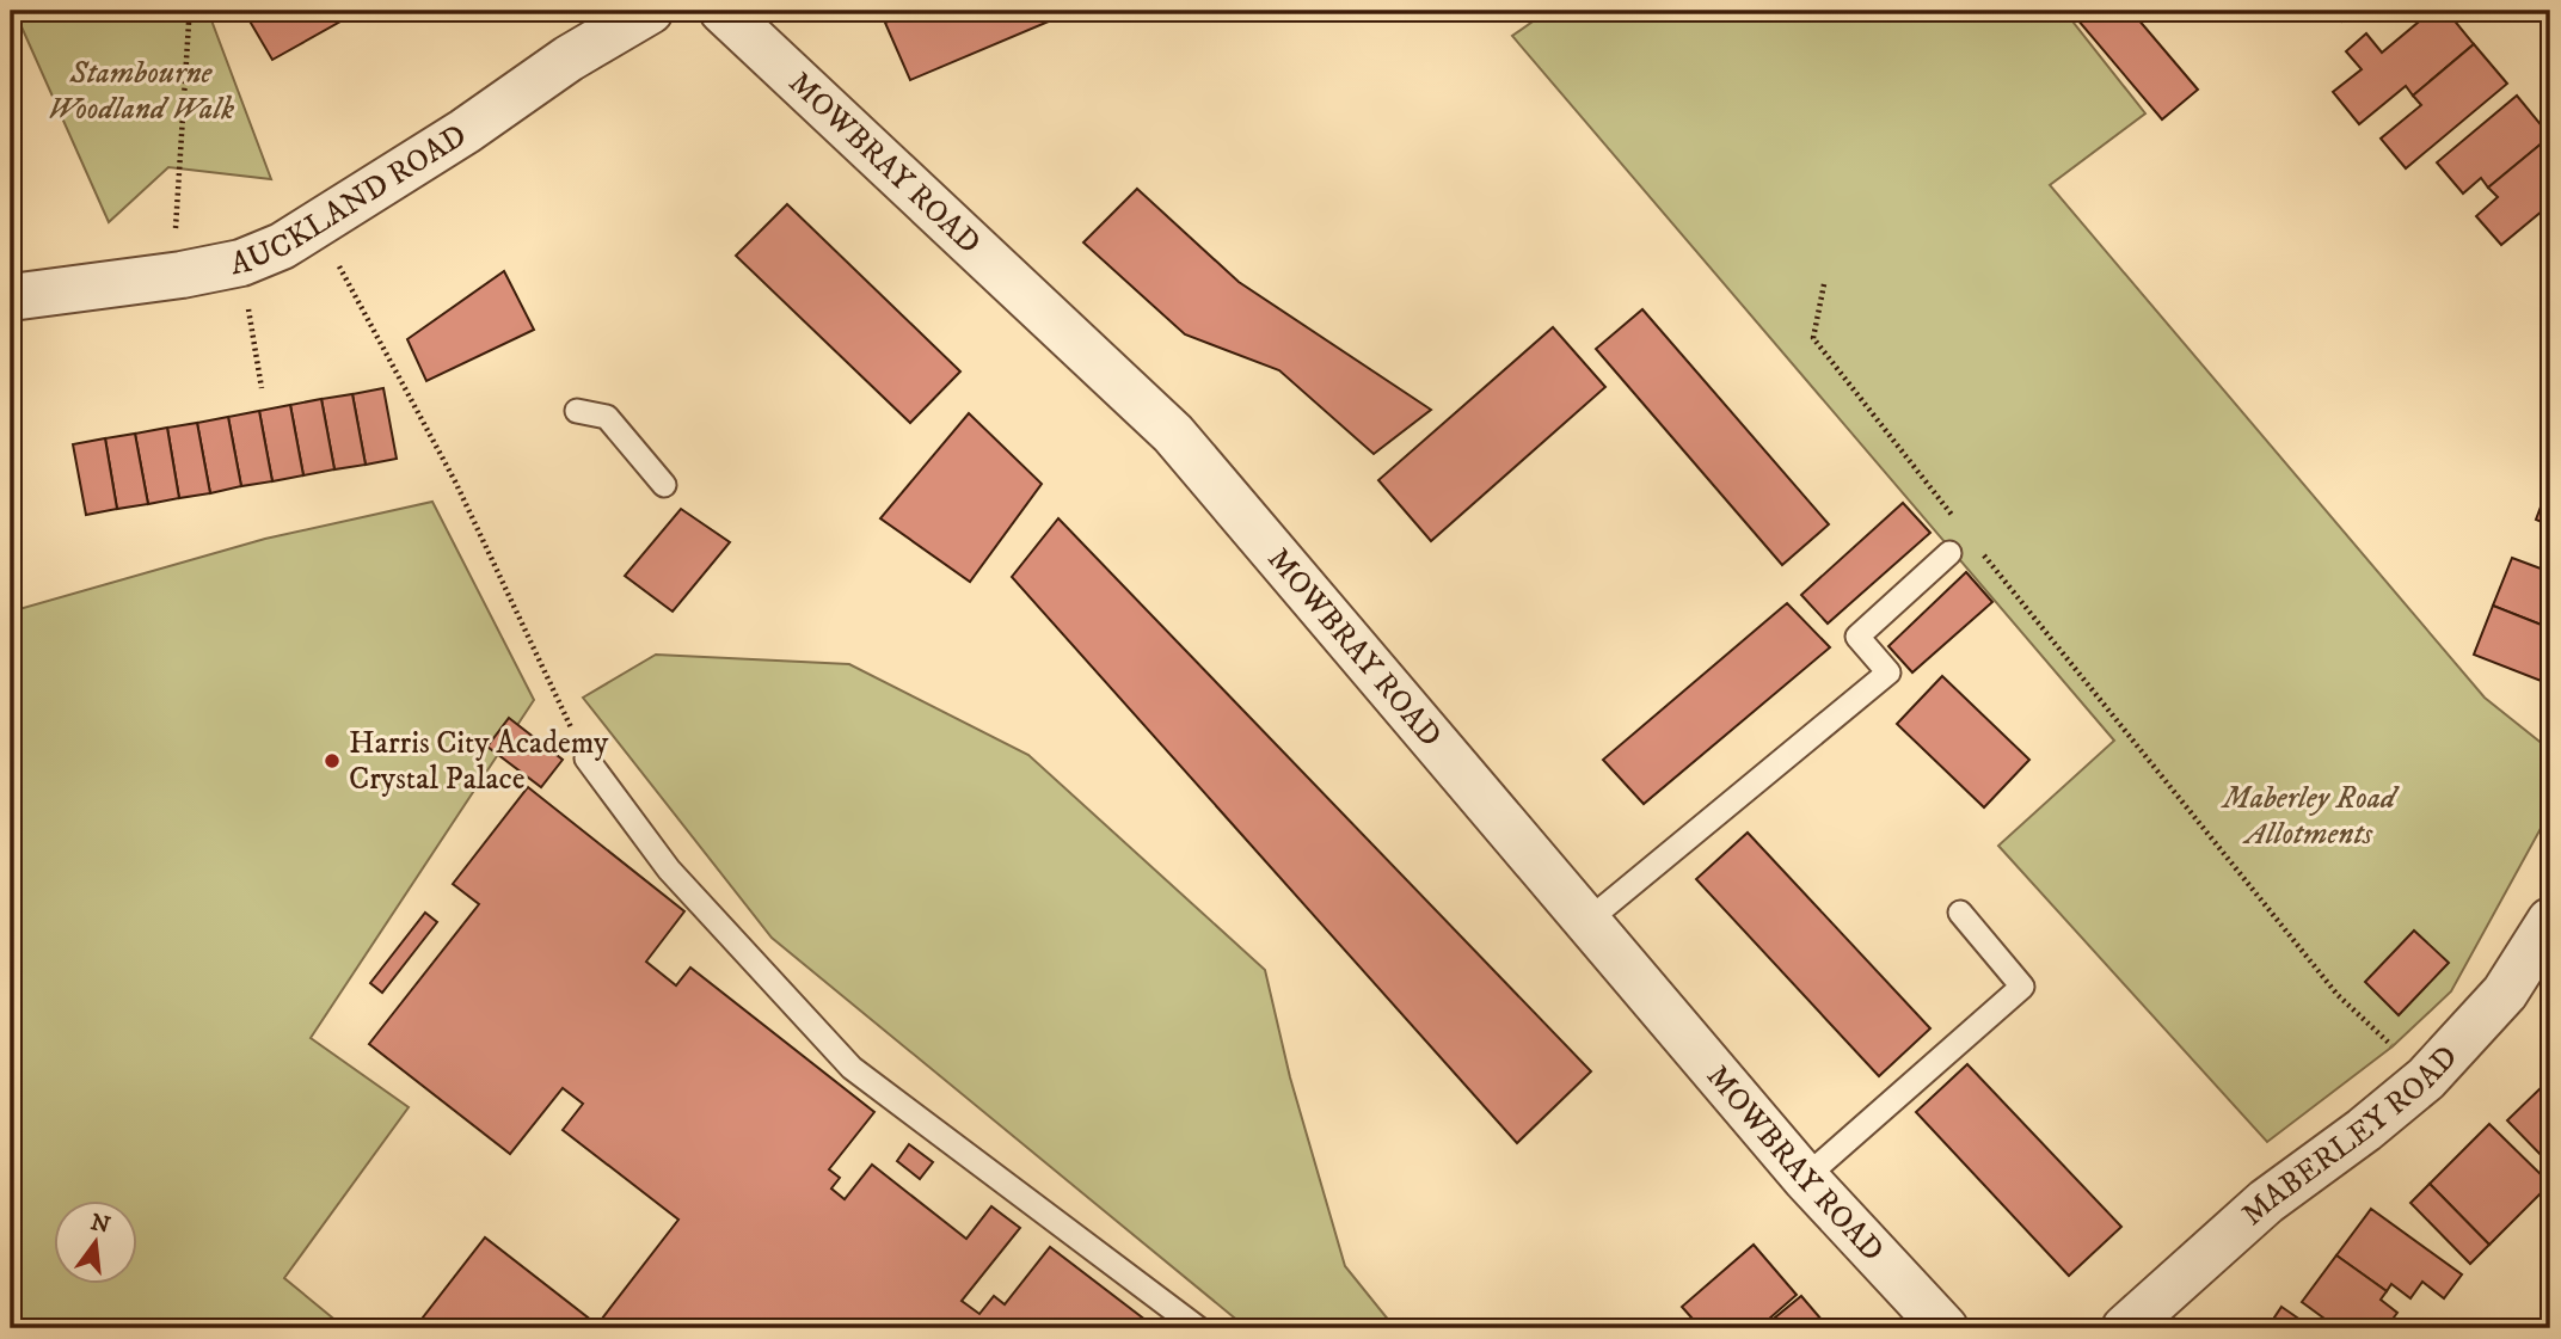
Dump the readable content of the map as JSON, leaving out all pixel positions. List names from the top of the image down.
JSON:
{
  "streets": {
    "street": ["MOWBRAY ROAD", "AUCKLAND ROAD", "MABERLEY ROAD"]
  },
  "parks": ["Stambourne Woodland Walk", "Maberley Road Allotments"],
  "places": ["Harris City Academy Crystal Palace"],
  "north": "top"
}
